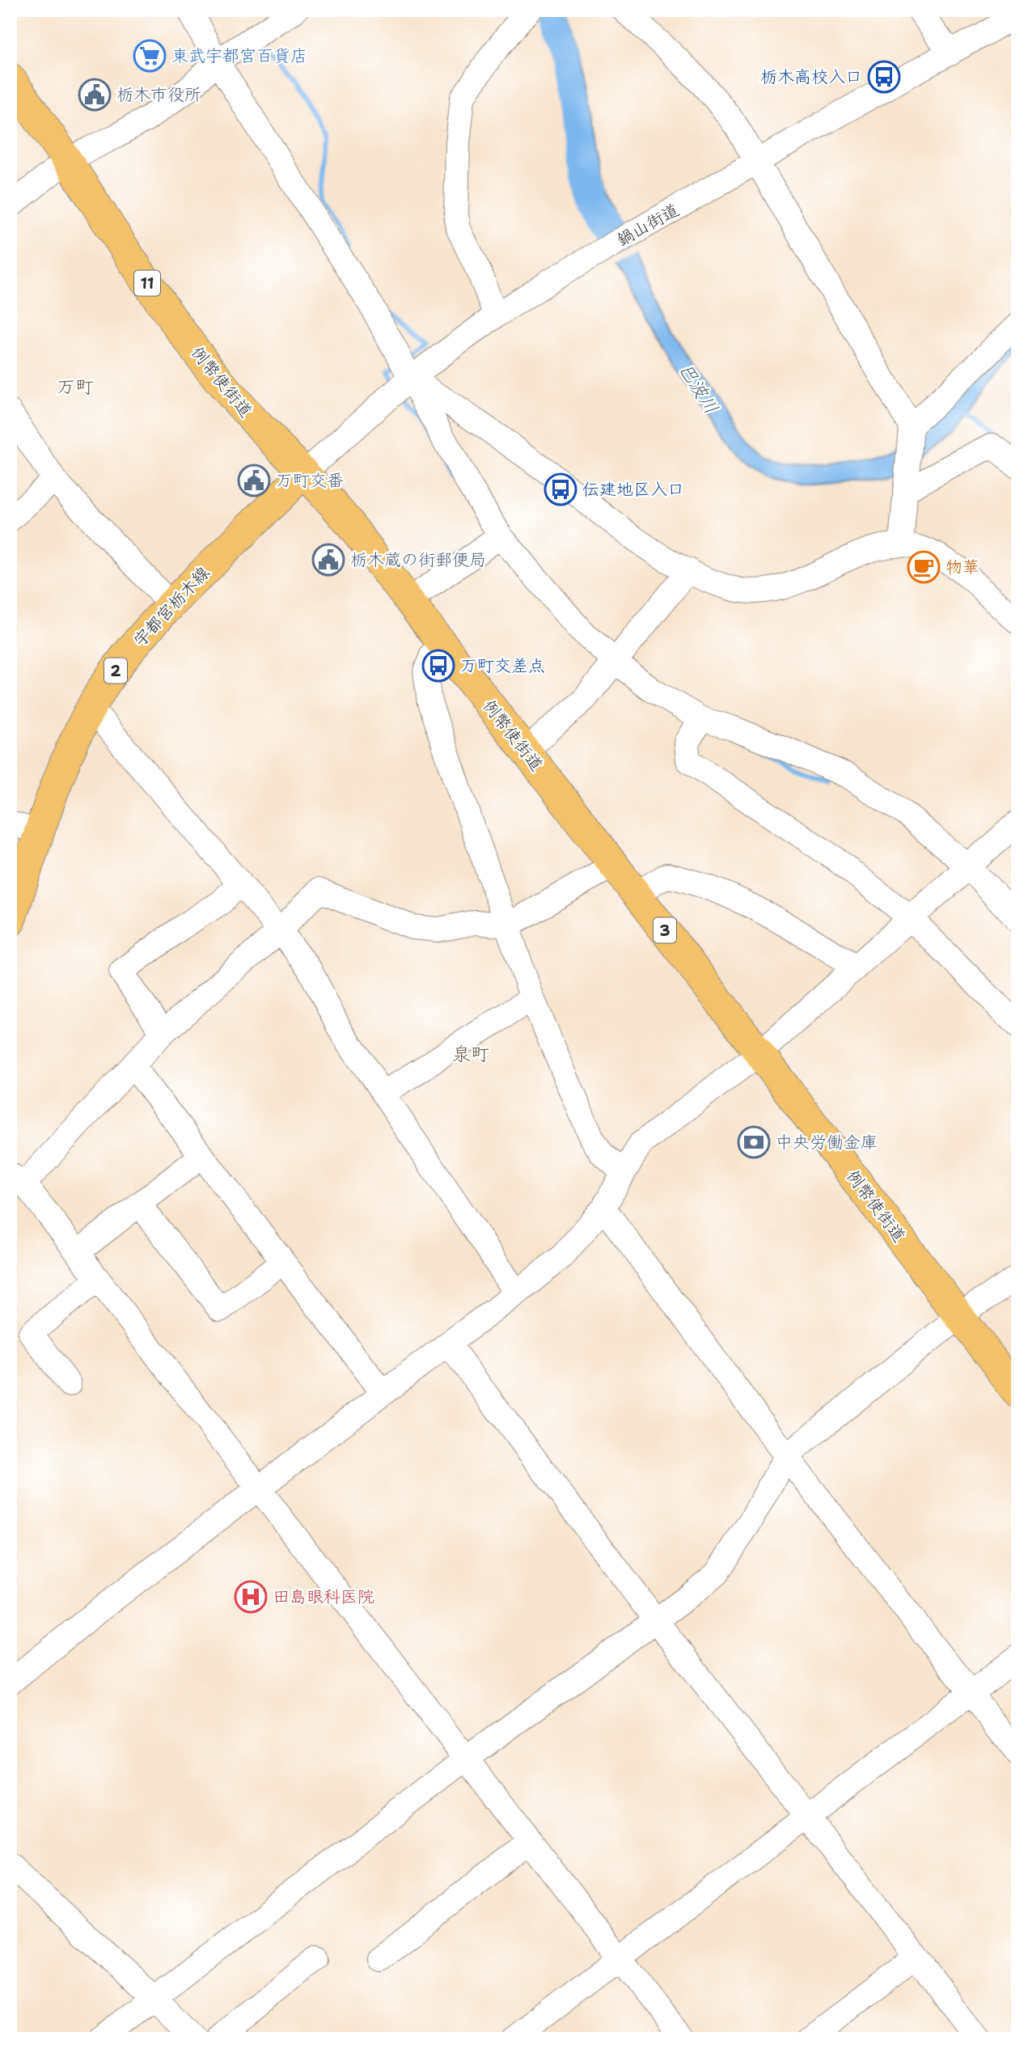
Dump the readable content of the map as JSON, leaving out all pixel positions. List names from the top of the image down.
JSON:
{
  "streets": {
    "main road": [
      "11",
      "例幣使街道",
      "宇都宮栃木線",
      "2",
      "3"
    ],
    "street": ["鍋山街道"]
  },
  "crossings": [
    ["鍋山街道", "例幣使街道"],
    ["鍋山街道", "宇都宮栃木線"],
    ["例幣使街道", "宇都宮栃木線"]
  ],
  "districts": ["万町", "泉町"],
  "water": ["巴波川"],
  "places": {
    "supermarket": ["東武宇都宮百貨店"],
    "bus stop": ["栃木高校入口", "伝建地区入口", "万町交差点"],
    "public building": ["栃木市役所", "万町交番", "栃木蔵の街郵便局"],
    "cafe": ["物華"],
    "bank": ["中央労働金庫"],
    "hospital": ["田島眼科医院"]
  }
}
